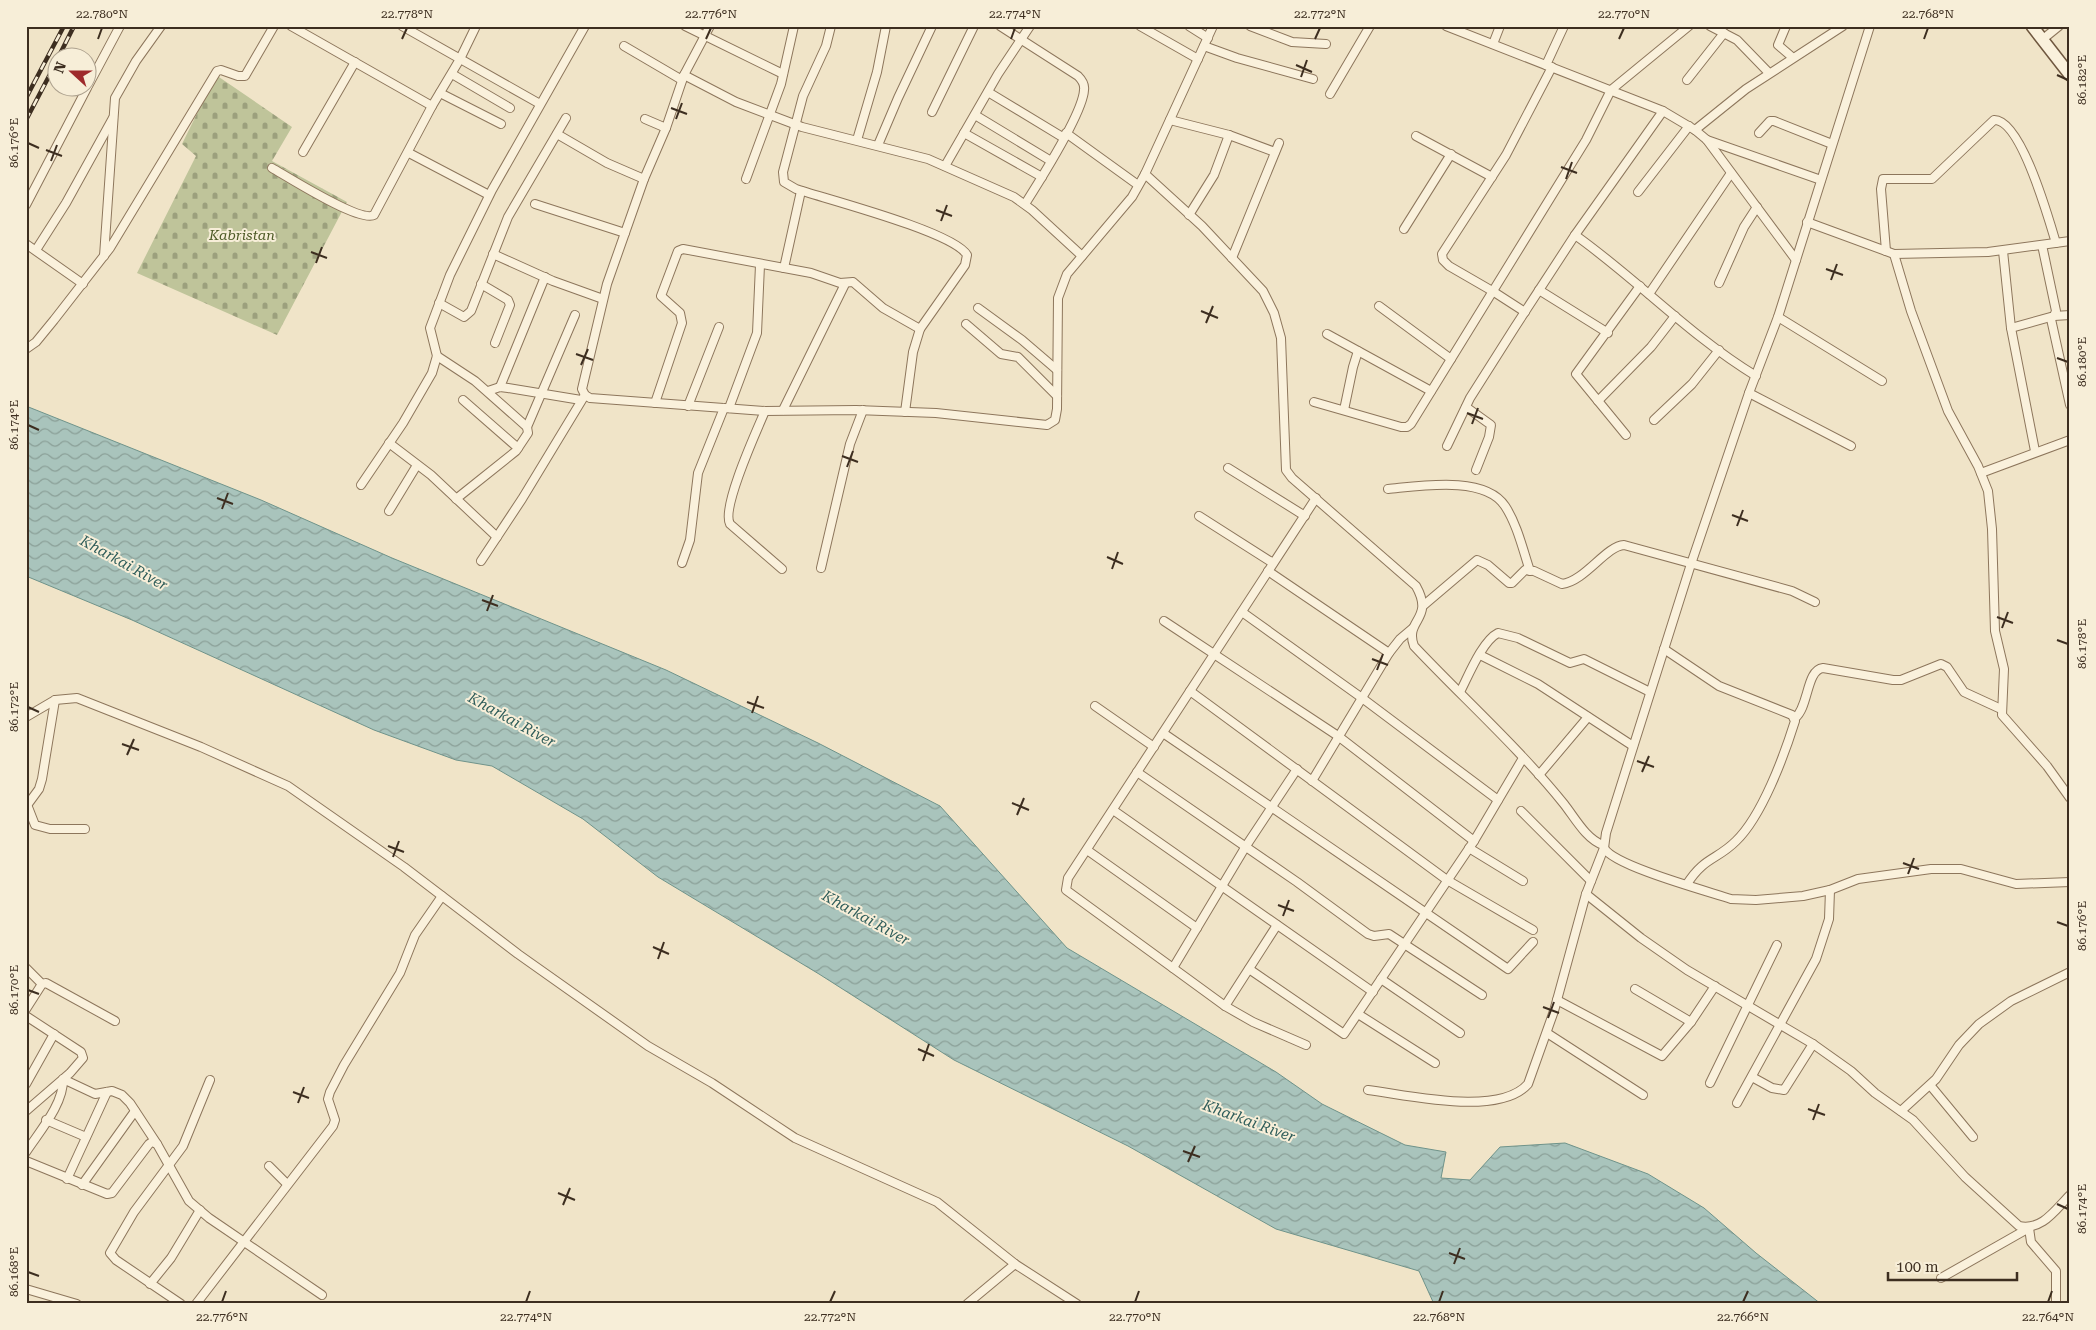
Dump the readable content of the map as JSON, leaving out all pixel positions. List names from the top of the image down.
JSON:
{
  "water": ["Kharkai River"],
  "parks": ["Kabristan"],
  "scale_bar": "100 m",
  "north": "left",
  "coordinates": [
    "22.780°N",
    "22.778°N",
    "22.776°N",
    "22.774°N",
    "22.772°N",
    "22.770°N",
    "22.768°N",
    "86.182°E",
    "86.176°E",
    "86.180°E",
    "86.174°E",
    "86.178°E",
    "86.172°E",
    "86.170°E",
    "86.168°E",
    "22.766°N",
    "22.764°N"
  ]
}
